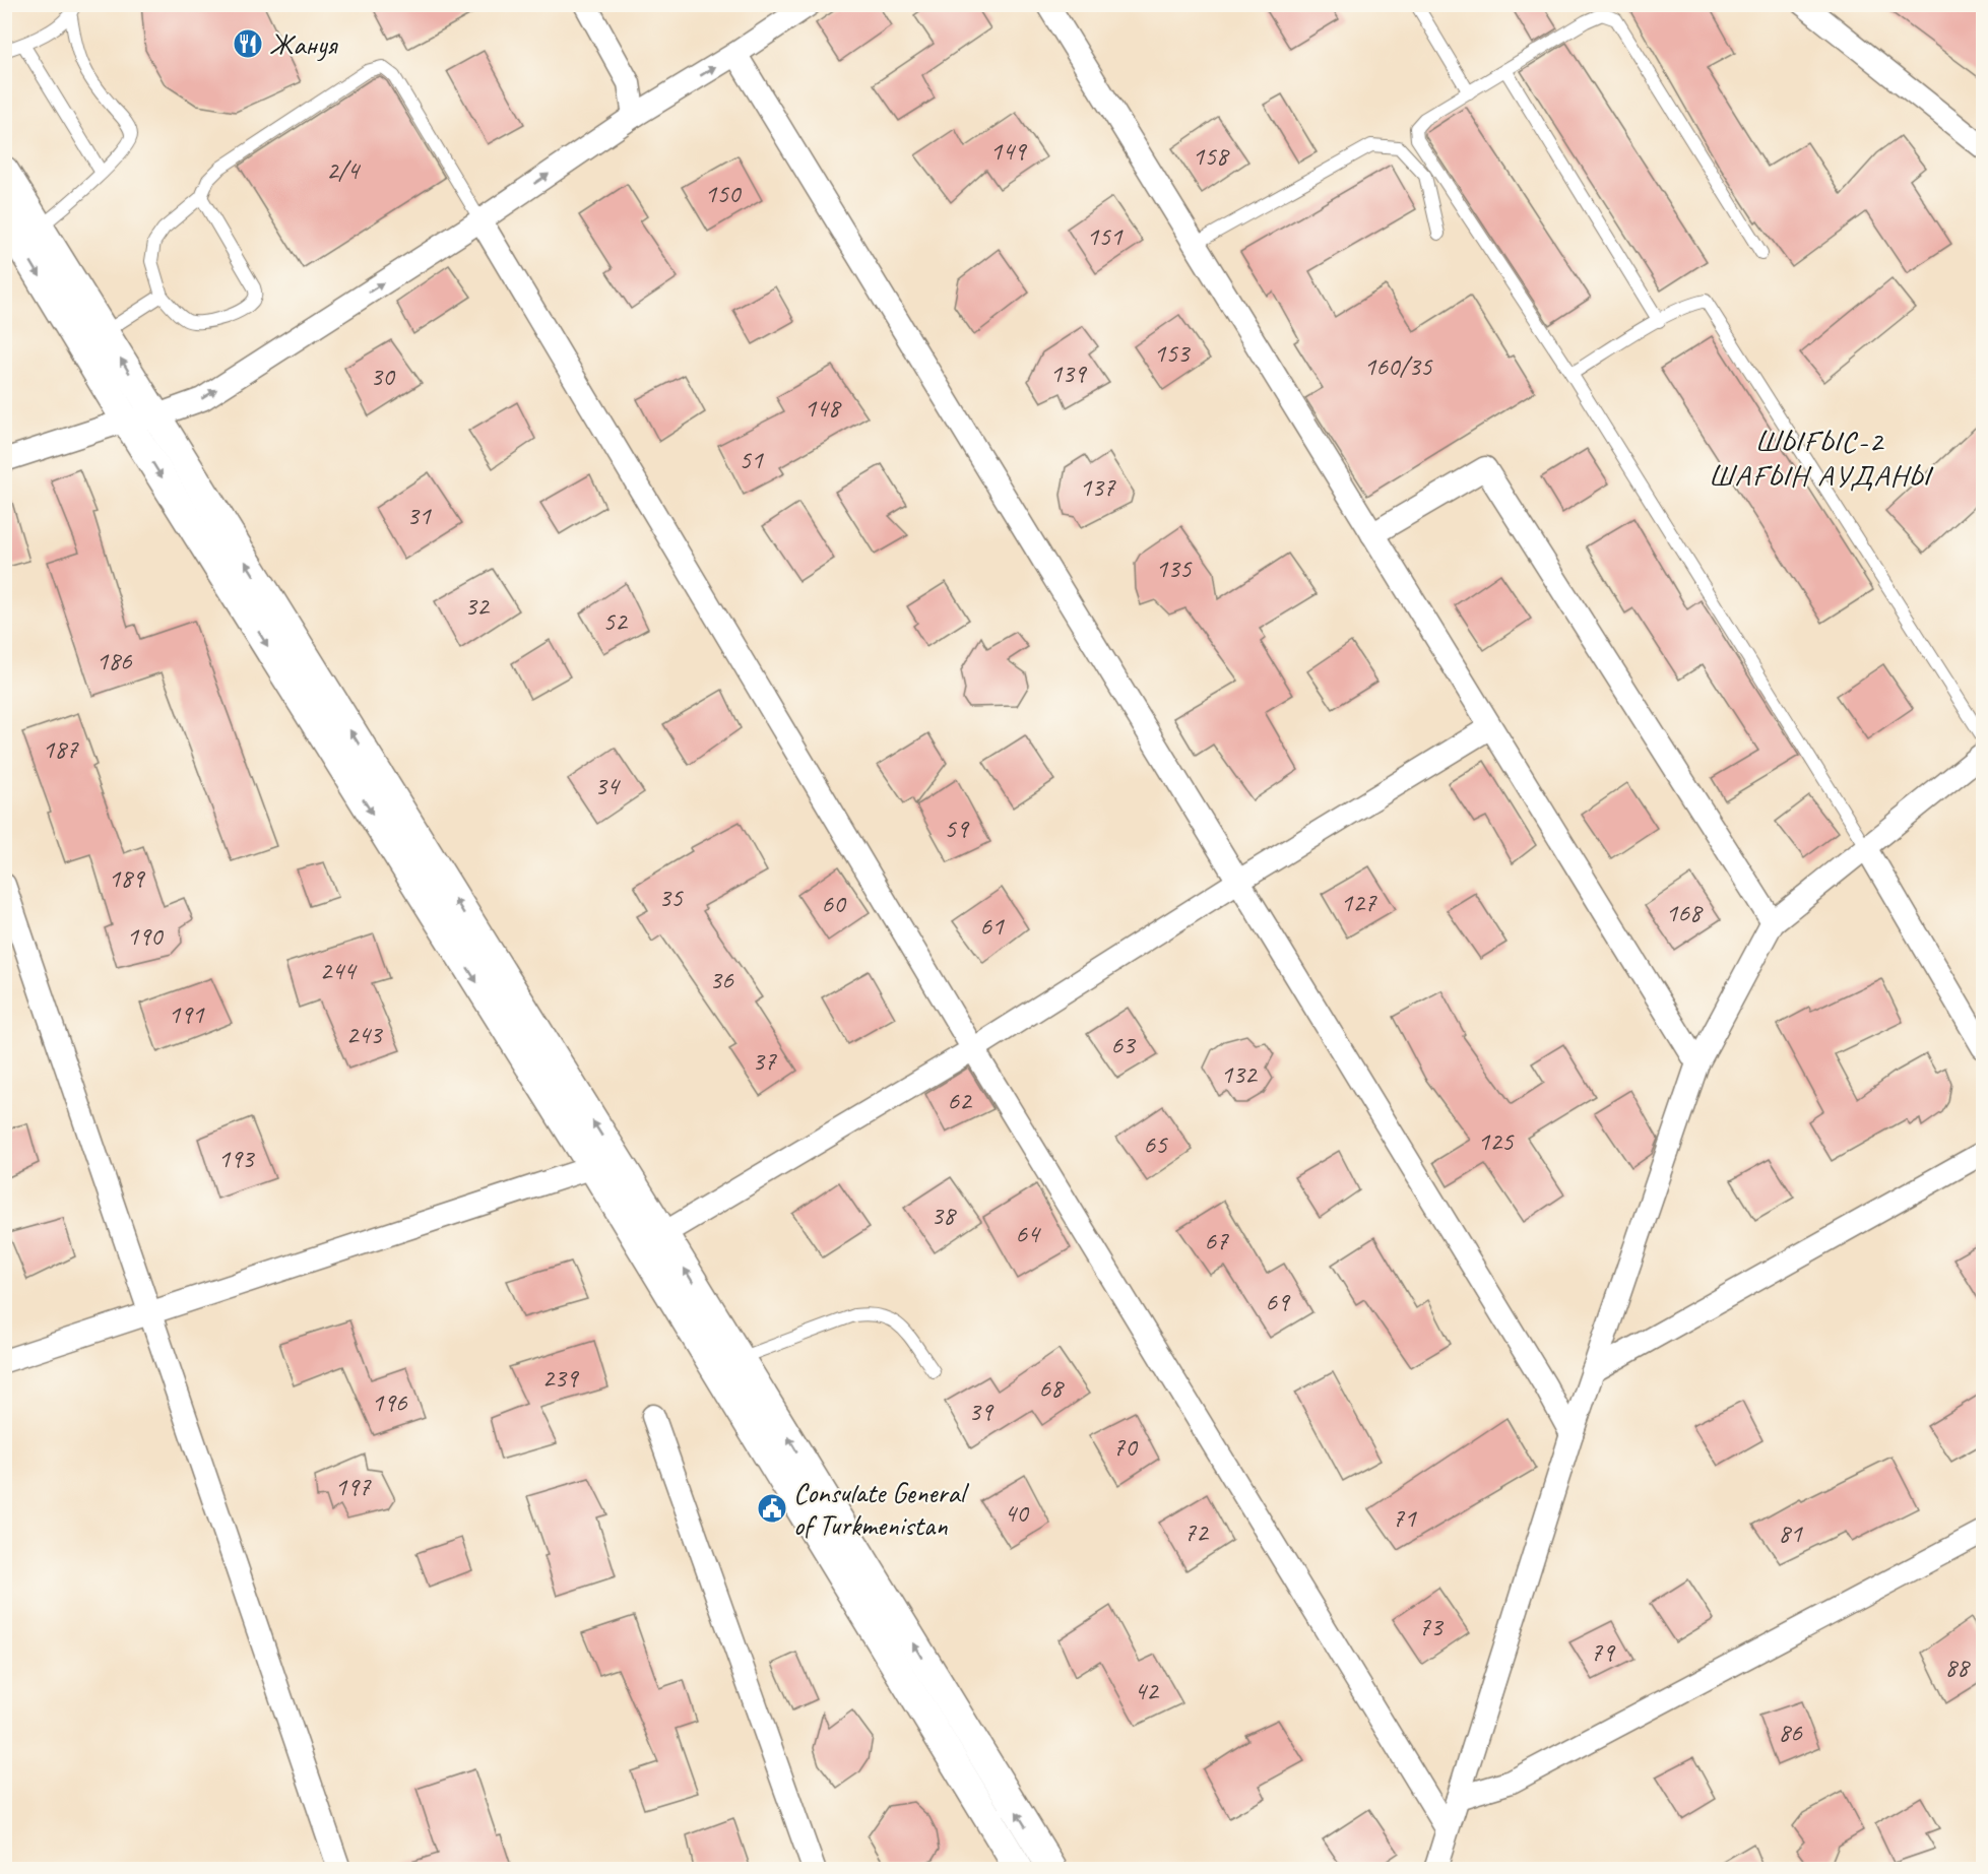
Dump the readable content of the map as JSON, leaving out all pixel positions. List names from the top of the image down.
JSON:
{
  "districts": ["ШЫҒЫС-2 ШАҒЫН АУДАНЫ"],
  "places": {
    "restaurant": ["Жануя"],
    "public building": ["Consulate General of Turkmenistan"]
  },
  "house_numbers": [
    "149",
    "158",
    "2/4",
    "150",
    "151",
    "153",
    "160/35",
    "139",
    "30",
    "148",
    "51",
    "137",
    "31",
    "135",
    "32",
    "52",
    "186",
    "187",
    "34",
    "59",
    "189",
    "35",
    "127",
    "60",
    "168",
    "61",
    "190",
    "244",
    "36",
    "191",
    "243",
    "63",
    "37",
    "132",
    "62",
    "125",
    "65",
    "193",
    "38",
    "64",
    "67",
    "69",
    "239",
    "68",
    "196",
    "39",
    "70",
    "197",
    "40",
    "71",
    "72",
    "81",
    "73",
    "79",
    "88",
    "42",
    "86"
  ]
}
